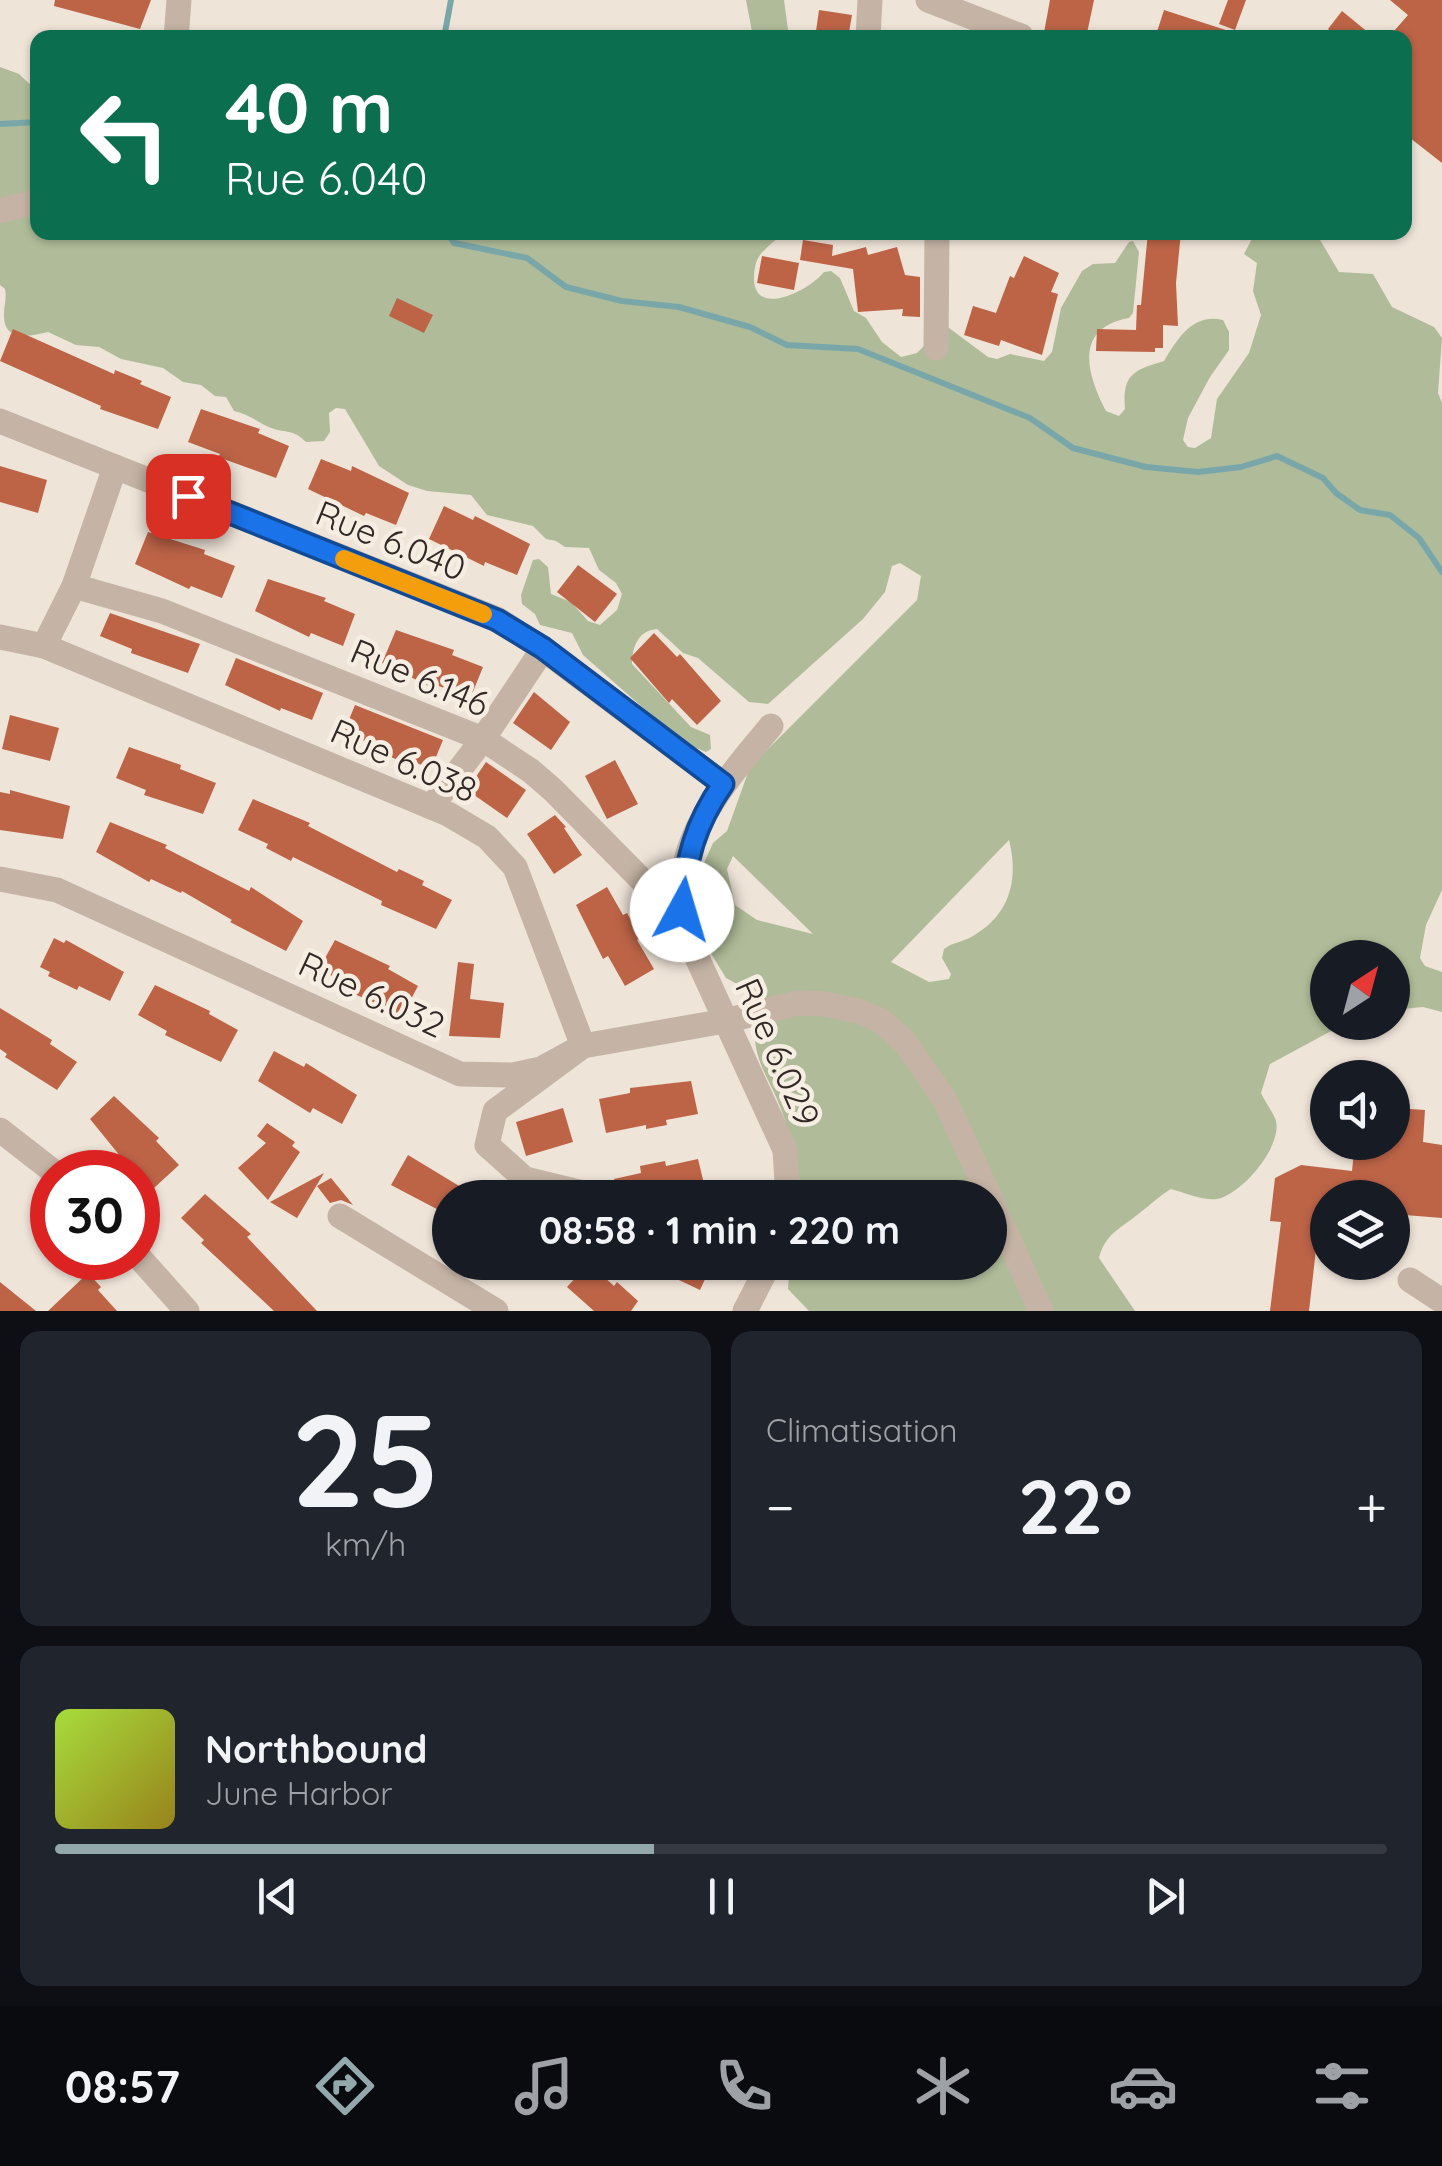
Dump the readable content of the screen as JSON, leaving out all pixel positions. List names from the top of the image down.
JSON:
{
  "streets": {
    "street": [
      "Rue 6.040",
      "Rue 6.146",
      "Rue 6.038",
      "Rue 6.032",
      "Rue 6.029"
    ]
  },
  "crossings": [
    ["Rue 6.040", "Rue 6.029"],
    ["Rue 6.146", "Rue 6.029"],
    ["Rue 6.038", "Rue 6.032"],
    ["Rue 6.032", "Rue 6.029"]
  ],
  "north": "top right",
  "page": {
    "turn": ["40 m", "Rue 6.040"],
    "limit": "30",
    "trip": "08:58 · 1 min · 220 m",
    "tile": [
      ["25", "km/h"],
      "Climatisation"
    ],
    "heat": ["−", "22°", "+"],
    "song": ["Northbound", "June Harbor"],
    "tabs": "08:57"
  }
}
